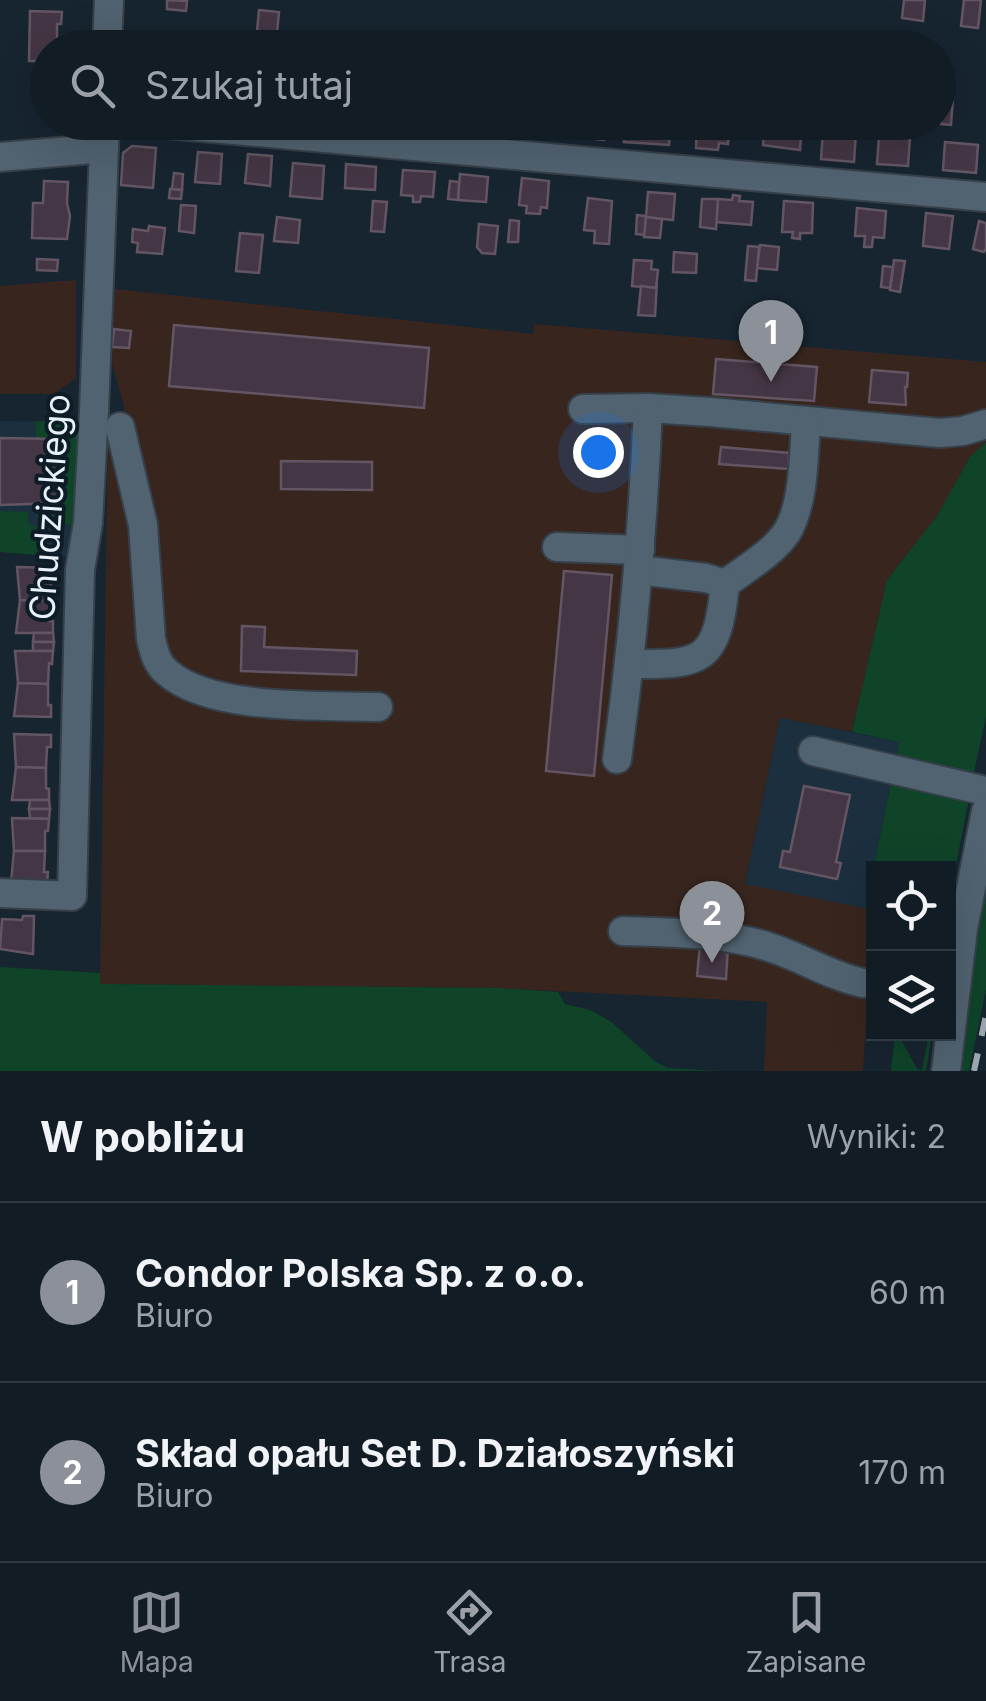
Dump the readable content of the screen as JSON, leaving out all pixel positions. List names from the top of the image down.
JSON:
{
  "streets": {
    "street": ["Chudzickiego"]
  },
  "page": {
    "search": "Szukaj tutaj",
    "pins": ["1", "2"],
    "heading": ["W pobliżu", "Wyniki: 2"],
    "list": [
      {
        "mark": "1",
        "name": "Condor Polska Sp. z o.o.",
        "note": "Biuro",
        "value": "60 m"
      },
      {
        "mark": "2",
        "name": "Skład opału Set D. Działoszyński",
        "note": "Biuro",
        "value": "170 m"
      }
    ],
    "nav": ["Mapa", "Trasa", "Zapisane"]
  }
}
